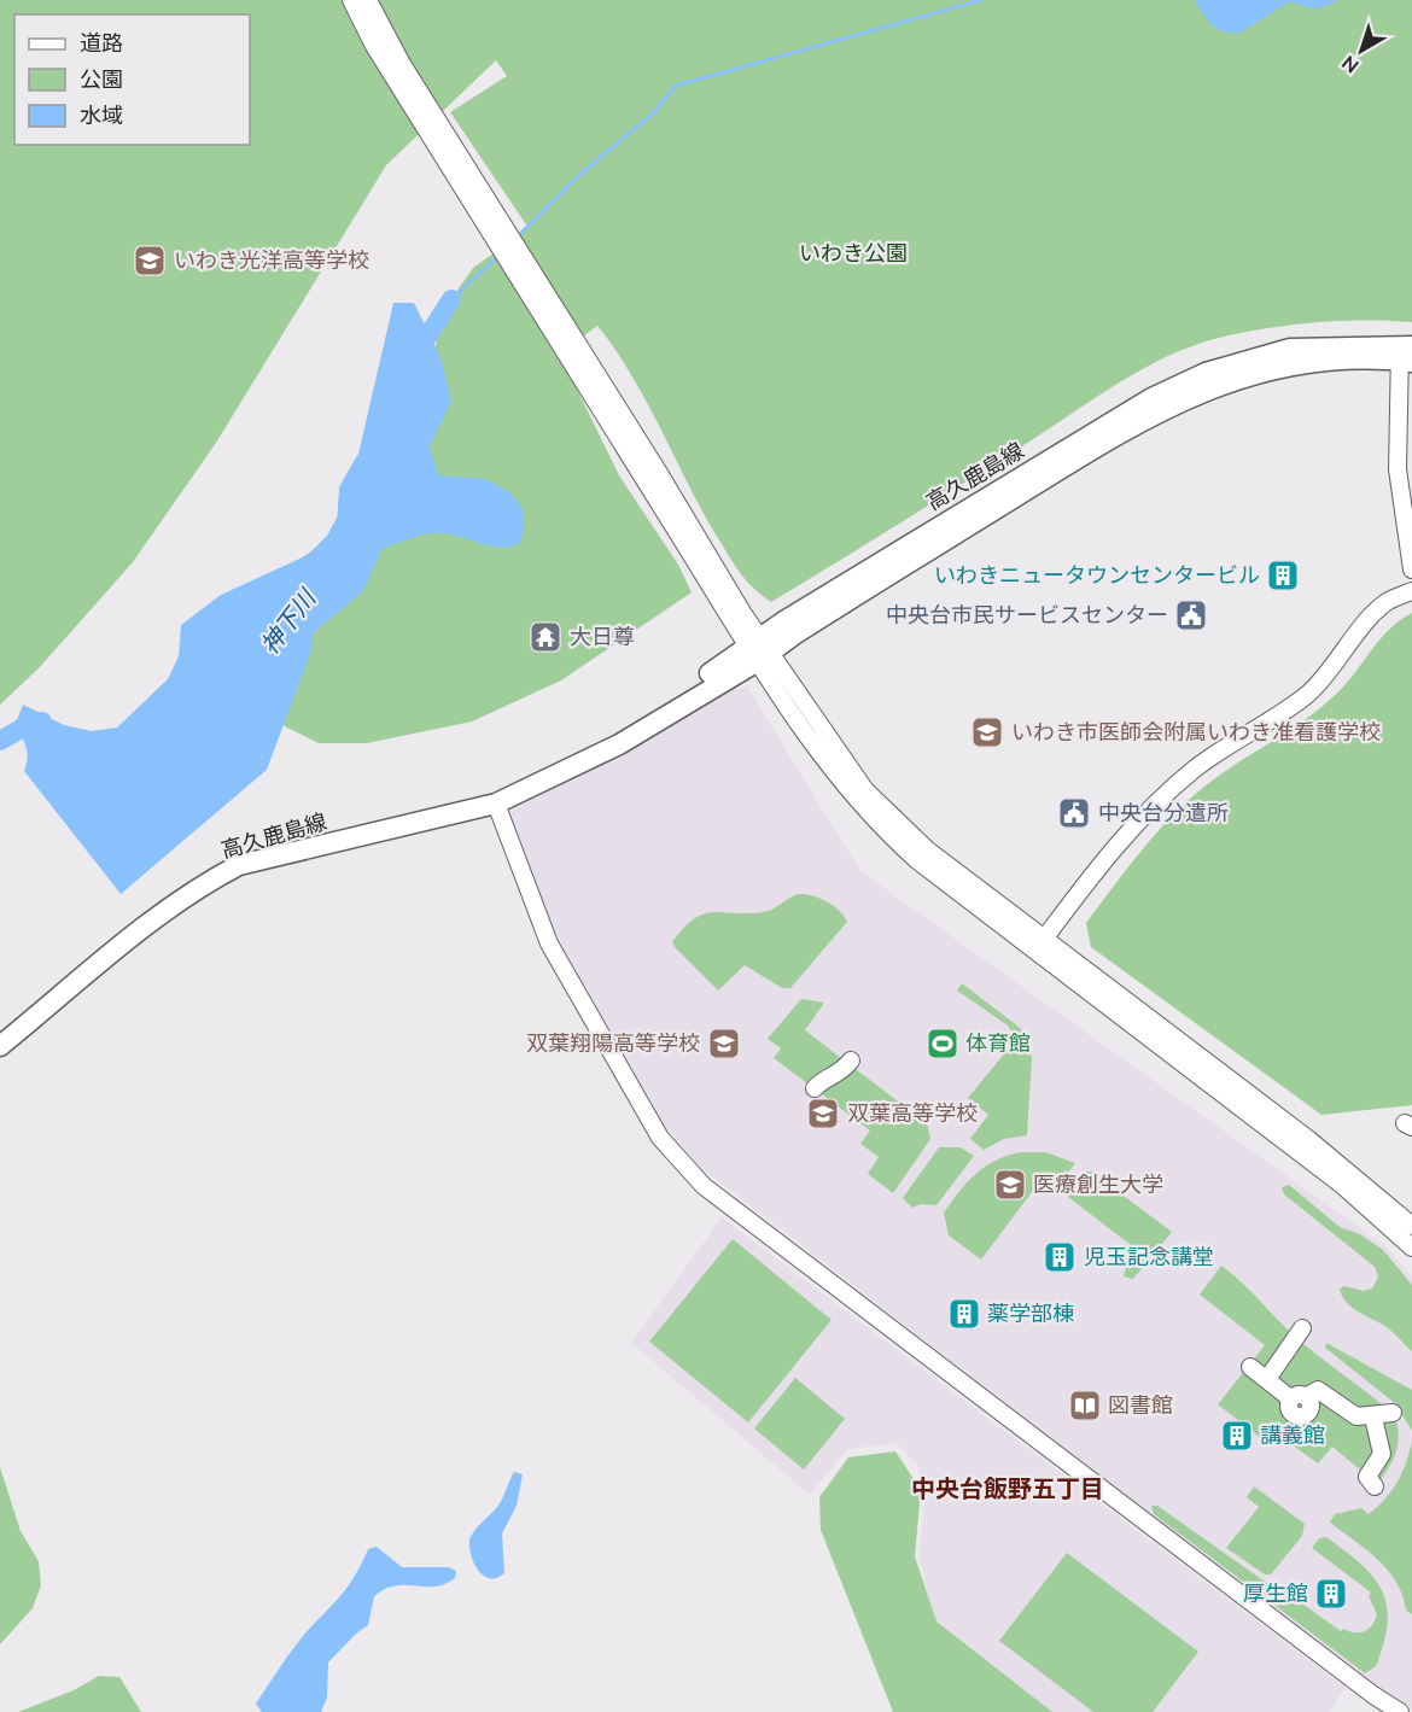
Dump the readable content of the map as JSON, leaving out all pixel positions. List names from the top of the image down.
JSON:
{
  "streets": {
    "main road": ["高久鹿島線"]
  },
  "districts": ["中央台飯野五丁目"],
  "water": ["神下川"],
  "parks": ["いわき公園"],
  "places": {
    "school or university": [
      "いわき光洋高等学校",
      "いわき市医師会附属いわき准看護学校",
      "双葉翔陽高等学校",
      "双葉高等学校",
      "医療創生大学"
    ],
    "building": [
      "いわきニュータウンセンタービル",
      "児玉記念講堂",
      "薬学部棟",
      "講義館",
      "厚生館"
    ],
    "public building": ["中央台市民サービスセンター", "中央台分遣所"],
    "temple": ["大日尊"],
    "sports": ["体育館"],
    "library": ["図書館"]
  },
  "legend": ["道路", "公園", "水域"],
  "north": "bottom left"
}
